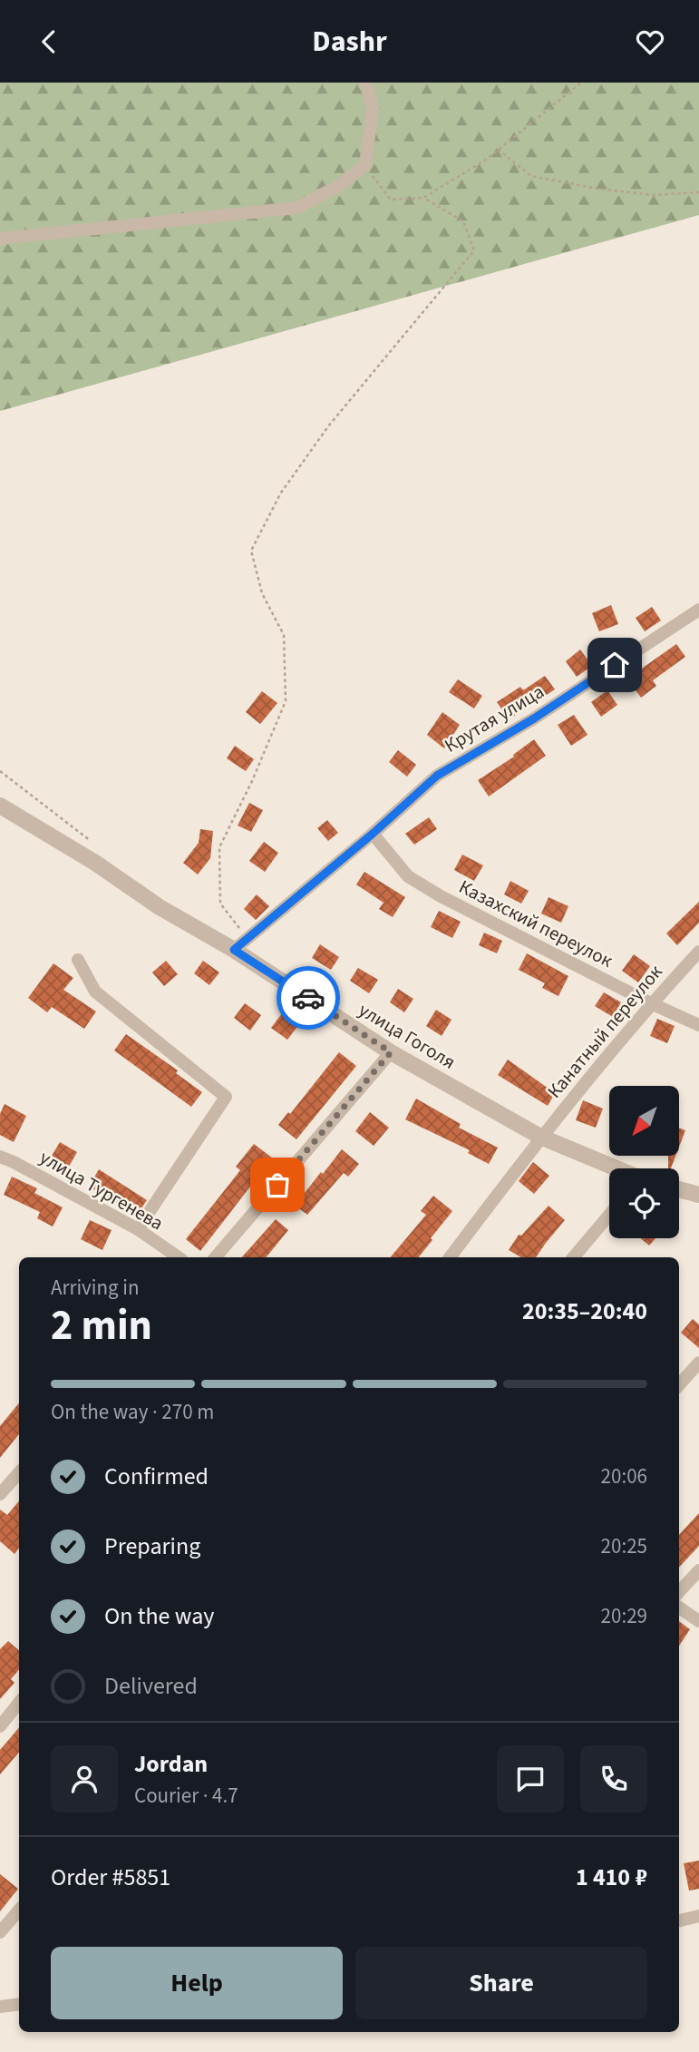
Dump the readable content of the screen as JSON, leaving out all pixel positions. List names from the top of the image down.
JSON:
{
  "streets": {
    "street": [
      "Крутая улица",
      "Казахский переулок",
      "Канатный переулок",
      "улица Гоголя",
      "улица Тургенева"
    ]
  },
  "crossings": [
    ["Крутая улица", "Казахский переулок"],
    ["Крутая улица", "улица Гоголя"],
    ["Казахский переулок", "Канатный переулок"],
    ["Канатный переулок", "улица Гоголя"]
  ],
  "north": "bottom left",
  "page": {
    "header": "Dashr",
    "heading": ["2 min", "Arriving in", "20:35–20:40"],
    "panel": [
      "Jordan",
      "Courier · 4.7",
      "Order #5851",
      "1 410 ₽"
    ],
    "bar": "On the way · 270 m",
    "list": [
      ["Confirmed", "20:06"],
      ["Preparing", "20:25"],
      ["On the way", "20:29"],
      "Delivered"
    ],
    "buttons": ["Help", "Share"]
  }
}
